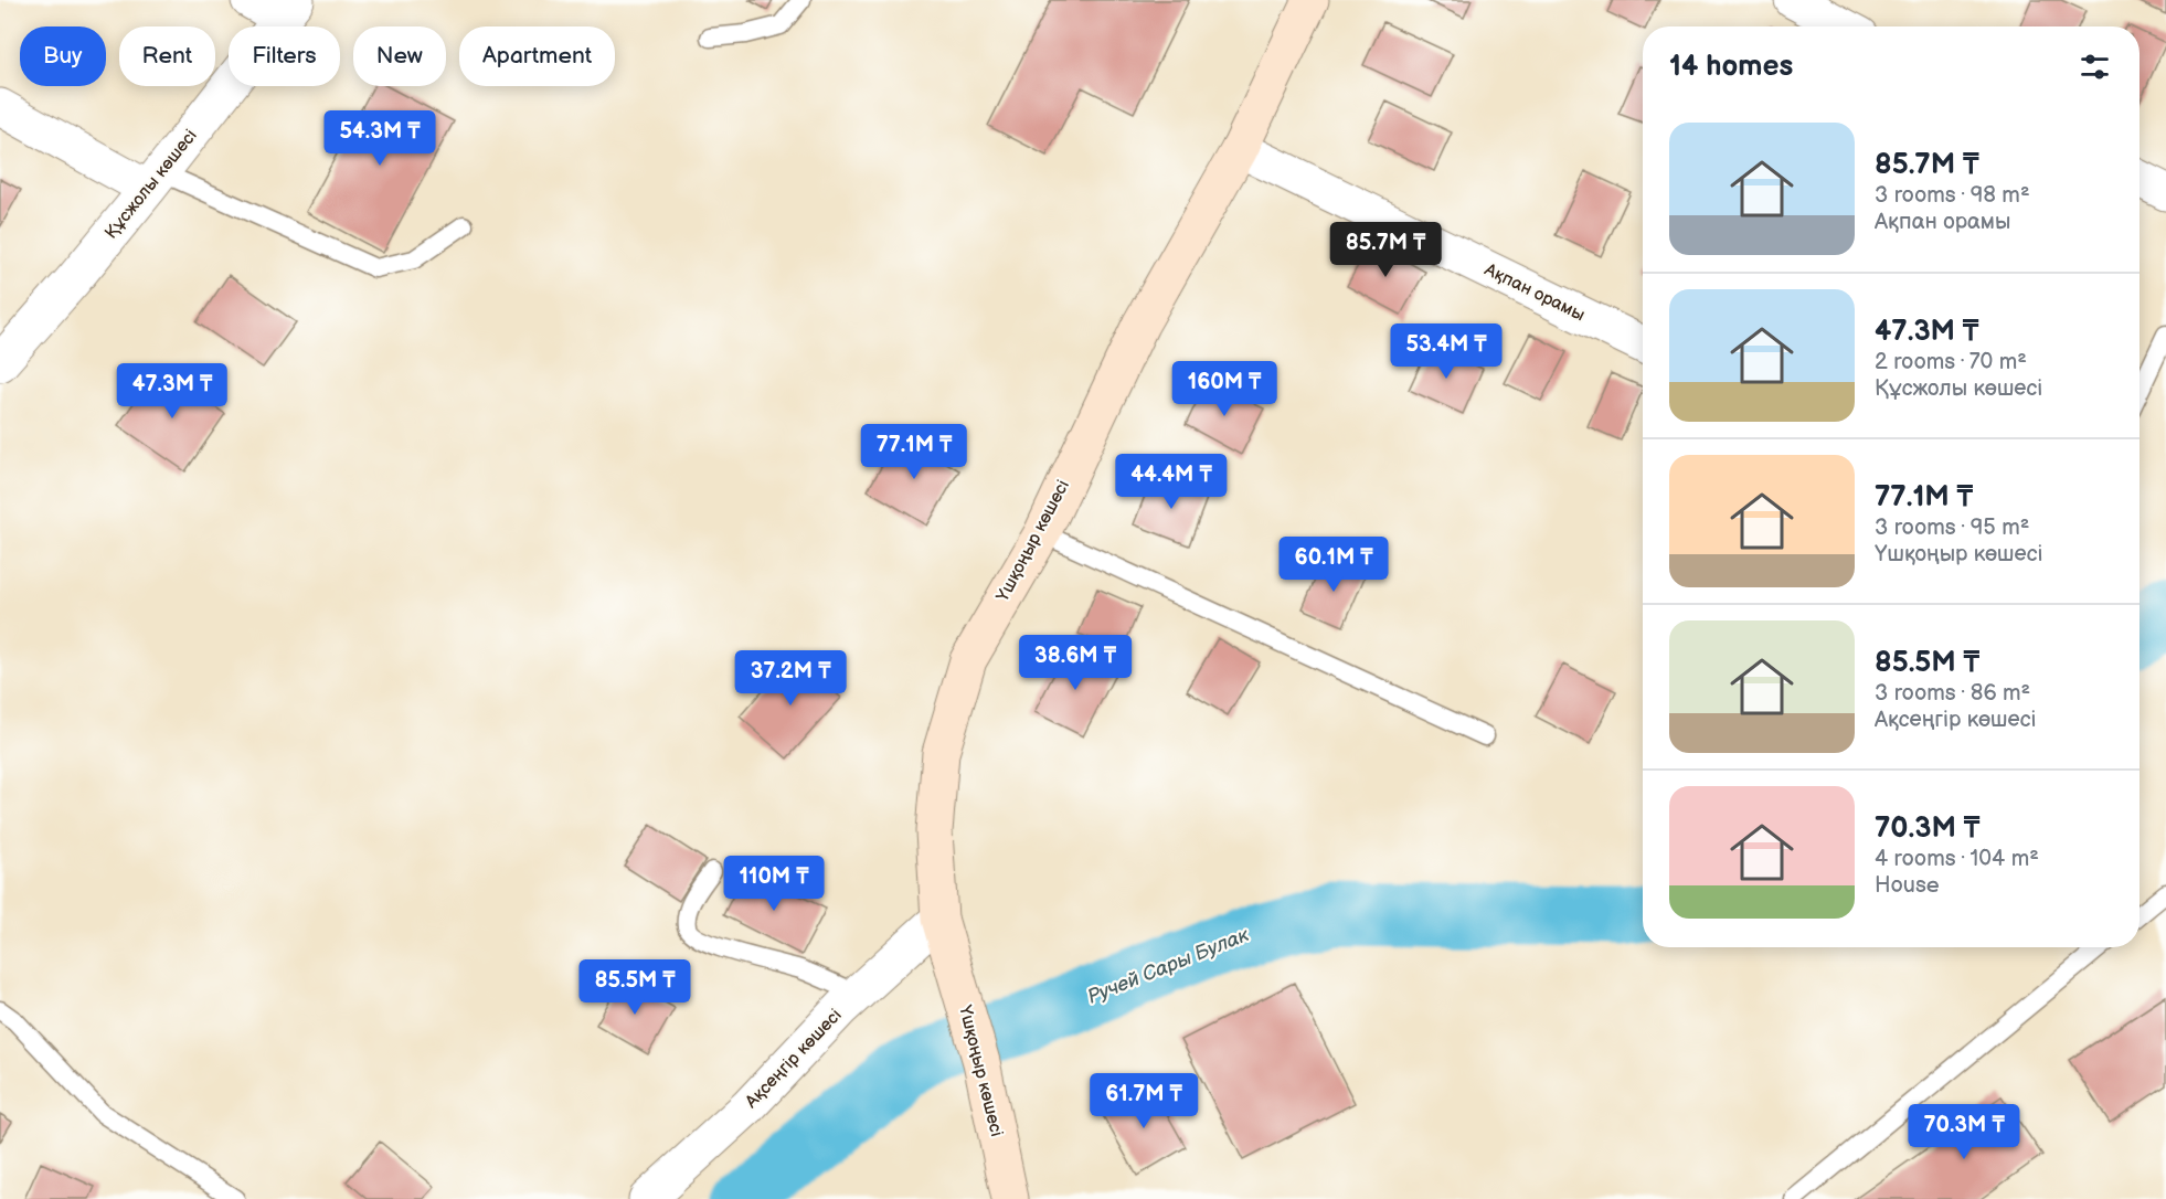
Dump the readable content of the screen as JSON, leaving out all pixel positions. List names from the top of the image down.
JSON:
{
  "streets": {
    "main road": ["Үшқоңыр көшесі"],
    "street": ["Құсжолы көшесі", "Ақпан орамы", "Ақсеңгір көшесі"]
  },
  "crossings": [
    ["Ақпан орамы", "Үшқоңыр көшесі"],
    ["Үшқоңыр көшесі", "Ақсеңгір көшесі"]
  ],
  "water": ["Ручей Сары Булак"],
  "page": {
    "chip": [
      "Buy",
      "Rent",
      "Filters",
      "New",
      "Apartment"
    ],
    "heading": "14 homes",
    "list": [
      {
        "name": "85.7M ₸",
        "note": "3 rooms · 98 m² · Ақпан орамы"
      },
      {
        "name": "47.3M ₸",
        "note": "2 rooms · 70 m² · Құсжолы көшесі"
      },
      {
        "name": "77.1M ₸",
        "note": "3 rooms · 95 m² · Үшқоңыр көшесі"
      },
      {
        "name": "85.5M ₸",
        "note": "3 rooms · 86 m² · Ақсеңгір көшесі"
      },
      {
        "name": "70.3M ₸",
        "note": "4 rooms · 104 m² · House"
      }
    ],
    "price": [
      "54.3M ₸",
      "85.7M ₸",
      "53.4M ₸",
      "160M ₸",
      "47.3M ₸",
      "77.1M ₸",
      "44.4M ₸",
      "60.1M ₸",
      "38.6M ₸",
      "37.2M ₸",
      "110M ₸",
      "85.5M ₸",
      "61.7M ₸",
      "70.3M ₸"
    ]
  }
}
